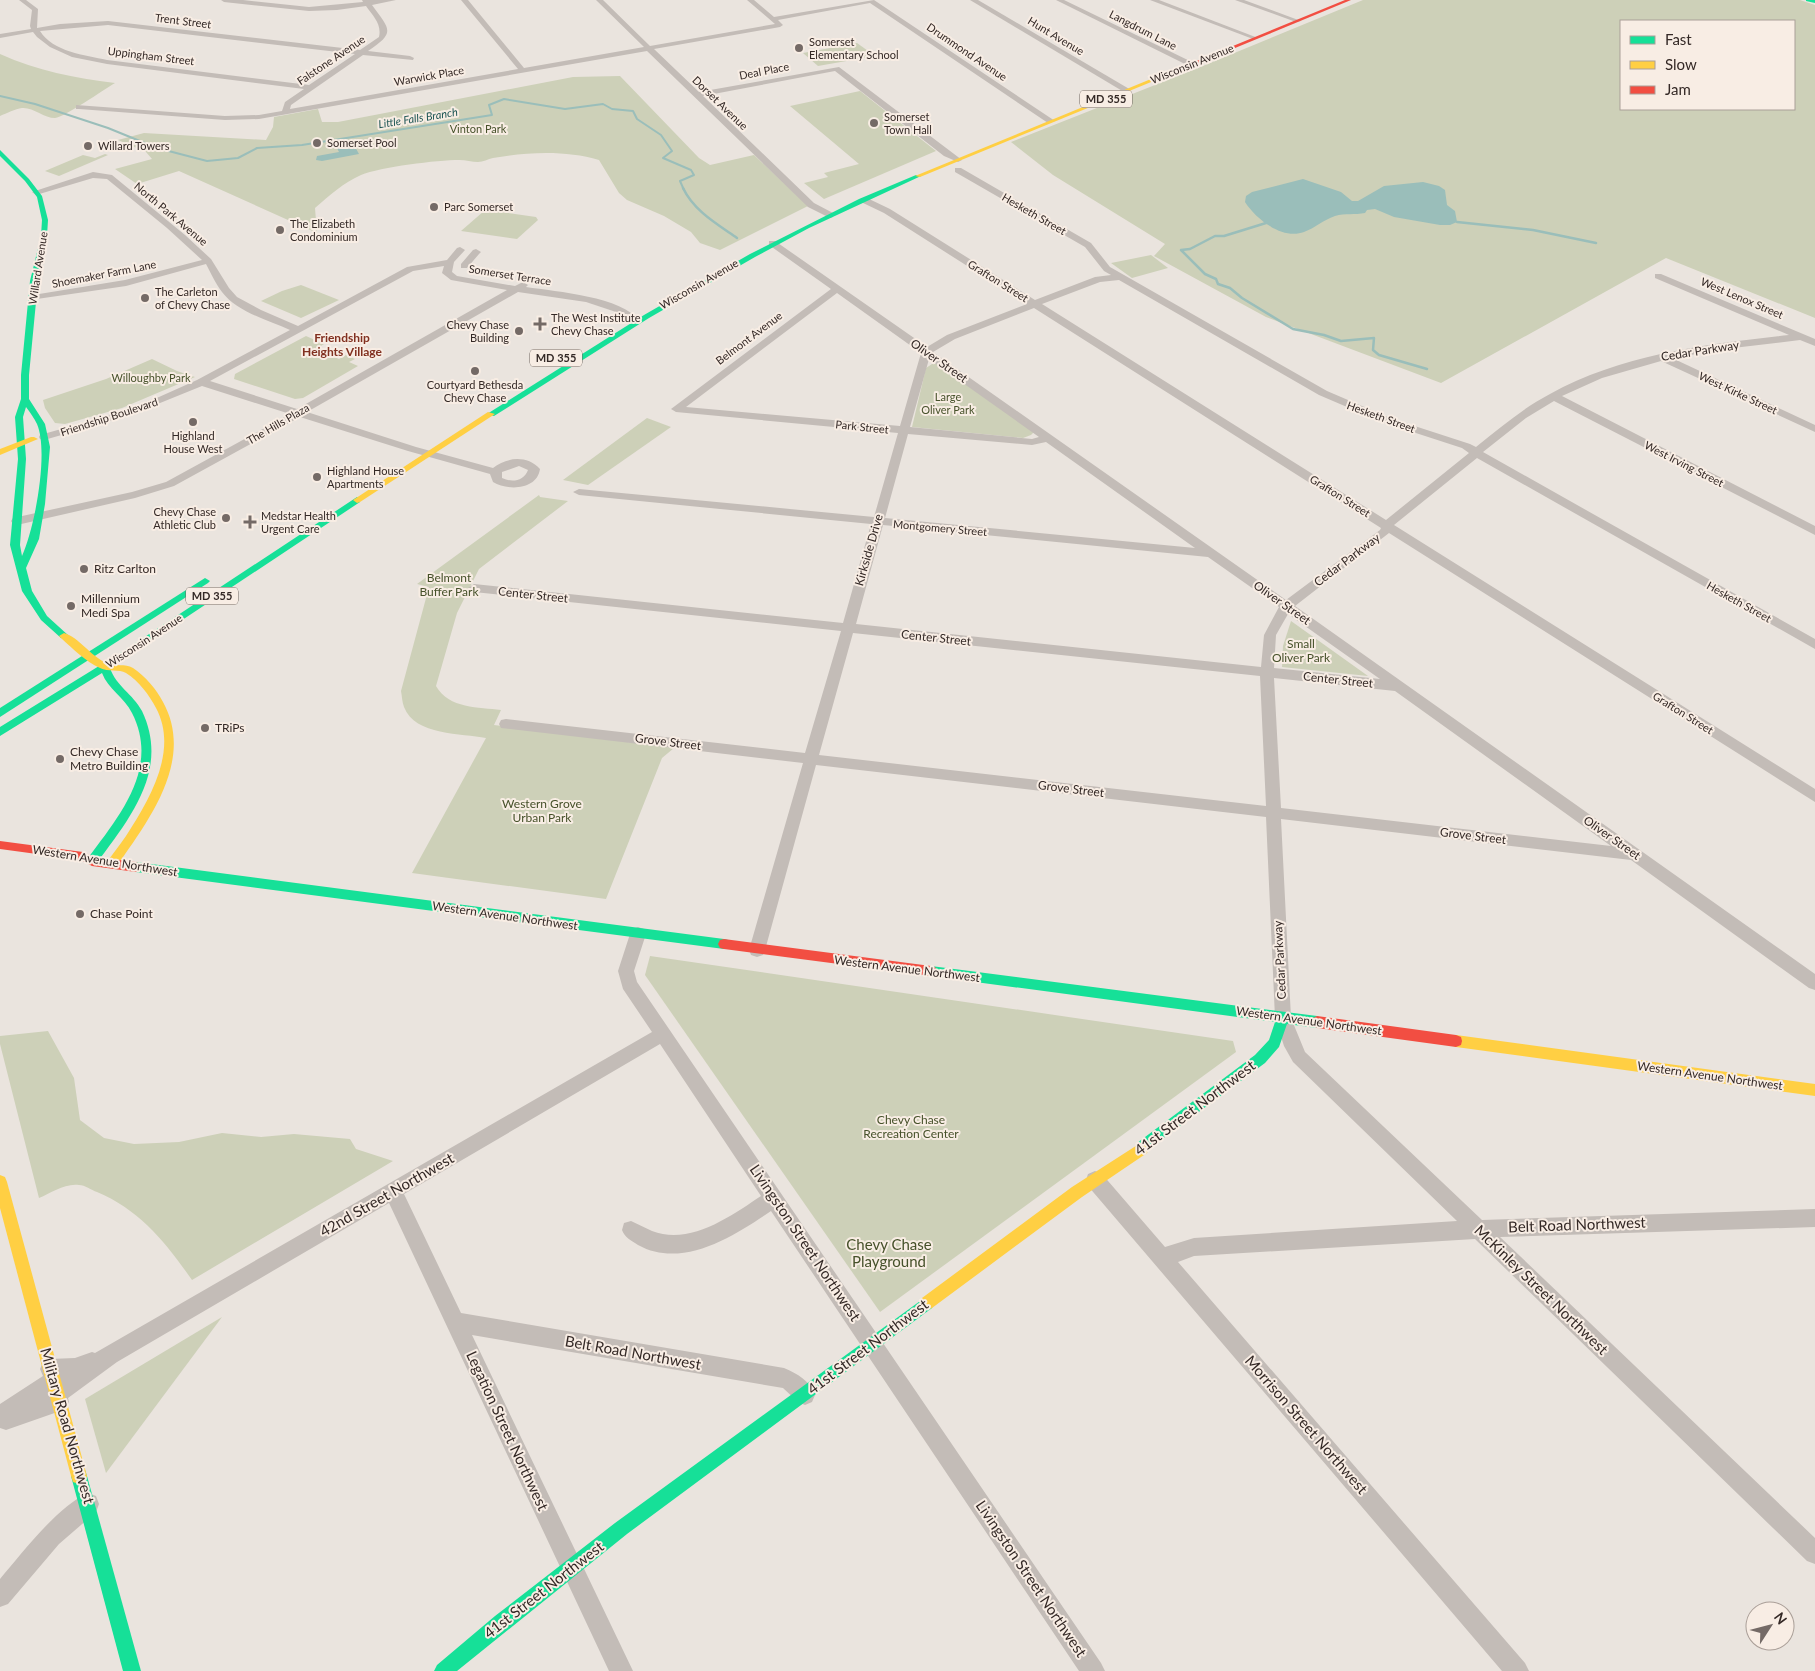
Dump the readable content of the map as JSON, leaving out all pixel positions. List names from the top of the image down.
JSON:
{
  "streets": {
    "main road": [
      "Wisconsin Avenue",
      "MD 355",
      "Willard Avenue",
      "Friendship Boulevard",
      "Western Avenue Northwest",
      "41st Street Northwest",
      "Military Road Northwest"
    ],
    "street": [
      "Trent Street",
      "Langdrum Lane",
      "Hunt Avenue",
      "Drummond Avenue",
      "Uppingham Street",
      "Falstone Avenue",
      "Deal Place",
      "Warwick Place",
      "Dorset Avenue",
      "North Park Avenue",
      "Hesketh Street",
      "Shoemaker Farm Lane",
      "Somerset Terrace",
      "Grafton Street",
      "West Lenox Street",
      "Belmont Avenue",
      "Cedar Parkway",
      "Oliver Street",
      "West Kirke Street",
      "The Hills Plaza",
      "Park Street",
      "West Irving Street",
      "Montgomery Street",
      "Kirkside Drive",
      "Center Street",
      "Grove Street",
      "42nd Street Northwest",
      "Belt Road Northwest",
      "Livingston Street Northwest",
      "McKinley Street Northwest",
      "Morrison Street Northwest",
      "Legation Street Northwest"
    ]
  },
  "crossings": [
    ["Trent Street", "Uppingham Street"],
    ["Trent Street", "Falstone Avenue"],
    ["Langdrum Lane", "Wisconsin Avenue"],
    ["Hunt Avenue", "Wisconsin Avenue"],
    ["Drummond Avenue", "Wisconsin Avenue"],
    ["Uppingham Street", "Falstone Avenue"],
    ["Falstone Avenue", "Warwick Place"],
    ["Wisconsin Avenue", "Dorset Avenue"],
    ["Wisconsin Avenue", "Hesketh Street"],
    ["Wisconsin Avenue", "Willard Avenue"],
    ["Wisconsin Avenue", "Somerset Terrace"],
    ["Wisconsin Avenue", "Grafton Street"],
    ["Wisconsin Avenue", "Oliver Street"],
    ["Deal Place", "Dorset Avenue"],
    ["Deal Place", "Hesketh Street"],
    ["Warwick Place", "Dorset Avenue"],
    ["North Park Avenue", "Willard Avenue"],
    ["North Park Avenue", "Shoemaker Farm Lane"],
    ["North Park Avenue", "Friendship Boulevard"],
    ["Hesketh Street", "Cedar Parkway"],
    ["Willard Avenue", "Shoemaker Farm Lane"],
    ["Willard Avenue", "Friendship Boulevard"],
    ["Willard Avenue", "The Hills Plaza"],
    ["Somerset Terrace", "Friendship Boulevard"],
    ["Somerset Terrace", "The Hills Plaza"],
    ["Grafton Street", "Cedar Parkway"],
    ["West Lenox Street", "Cedar Parkway"],
    ["Belmont Avenue", "Oliver Street"],
    ["Belmont Avenue", "Park Street"],
    ["Cedar Parkway", "Oliver Street"],
    ["Cedar Parkway", "West Kirke Street"],
    ["Cedar Parkway", "West Irving Street"],
    ["Cedar Parkway", "Center Street"],
    ["Cedar Parkway", "Grove Street"],
    ["Cedar Parkway", "Western Avenue Northwest"],
    ["Cedar Parkway", "41st Street Northwest"],
    ["Cedar Parkway", "McKinley Street Northwest"],
    ["Oliver Street", "Park Street"],
    ["Oliver Street", "Montgomery Street"],
    ["Oliver Street", "Kirkside Drive"],
    ["Oliver Street", "Center Street"],
    ["Oliver Street", "Grove Street"],
    ["Park Street", "Kirkside Drive"],
    ["Montgomery Street", "Kirkside Drive"],
    ["Kirkside Drive", "Center Street"],
    ["Kirkside Drive", "Grove Street"],
    ["Kirkside Drive", "Western Avenue Northwest"],
    ["Western Avenue Northwest", "41st Street Northwest"],
    ["Western Avenue Northwest", "Livingston Street Northwest"],
    ["Western Avenue Northwest", "McKinley Street Northwest"],
    ["41st Street Northwest", "Belt Road Northwest"],
    ["41st Street Northwest", "Livingston Street Northwest"],
    ["41st Street Northwest", "McKinley Street Northwest"],
    ["41st Street Northwest", "Morrison Street Northwest"],
    ["41st Street Northwest", "Legation Street Northwest"],
    ["42nd Street Northwest", "Livingston Street Northwest"],
    ["42nd Street Northwest", "Military Road Northwest"],
    ["42nd Street Northwest", "Legation Street Northwest"],
    ["Belt Road Northwest", "McKinley Street Northwest"],
    ["Belt Road Northwest", "Morrison Street Northwest"],
    ["Belt Road Northwest", "Legation Street Northwest"]
  ],
  "districts": ["Friendship Heights Village"],
  "water": ["Little Falls Branch"],
  "parks": [
    "Vinton Park",
    "Willoughby Park",
    "Large Oliver Park",
    "Belmont Buffer Park",
    "Small Oliver Park",
    "Western Grove Urban Park",
    "Chevy Chase Recreation Center",
    "Chevy Chase Playground"
  ],
  "places": {
    "other": [
      "Somerset Elementary School",
      "Somerset Town Hall",
      "Somerset Pool",
      "Willard Towers",
      "Parc Somerset",
      "The Elizabeth Condominium",
      "The Carleton of Chevy Chase",
      "Chevy Chase Building",
      "Courtyard Bethesda Chevy Chase",
      "Highland House West",
      "Highland House Apartments",
      "Chevy Chase Athletic Club",
      "Ritz Carlton",
      "Millennium Medi Spa",
      "TRiPs",
      "Chevy Chase Metro Building",
      "Chase Point"
    ],
    "health": ["The West Institute Chevy Chase", "Medstar Health Urgent Care"]
  },
  "legend": ["Fast", "Slow", "Jam"],
  "north": "top right"
}
